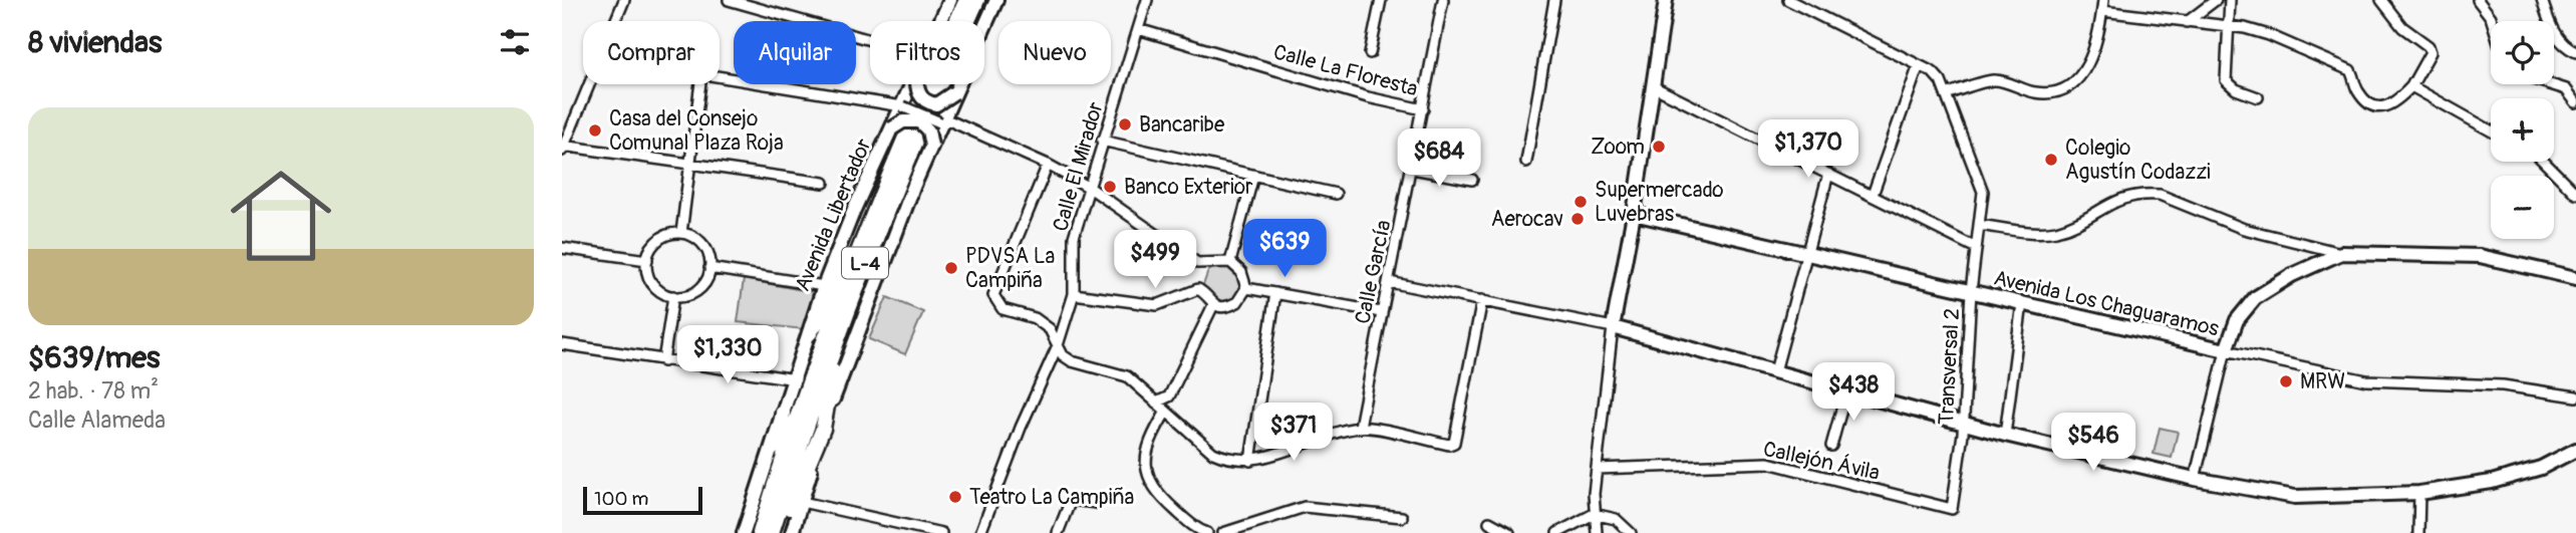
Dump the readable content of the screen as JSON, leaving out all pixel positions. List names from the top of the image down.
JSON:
{
  "streets": {
    "main road": ["Avenida Libertador", "L-4"],
    "street": [
      "Calle La Floresta",
      "Calle El Mirador",
      "Calle García",
      "Avenida Los Chaguaramos",
      "Transversal 2",
      "Callejón Ávila"
    ]
  },
  "crossings": [
    ["Calle La Floresta", "Calle El Mirador"],
    ["Calle La Floresta", "Calle García"],
    ["Avenida Libertador", "L-4"],
    ["Avenida Los Chaguaramos", "Transversal 2"],
    ["Transversal 2", "Callejón Ávila"]
  ],
  "places": [
    "Bancaribe",
    "Casa del Consejo Comunal Plaza Roja",
    "Zoom",
    "Colegio Agustín Codazzi",
    "Banco Exterior",
    "Supermercado Luvebras",
    "Aerocav",
    "PDVSA La Campiña",
    "MRW",
    "Teatro La Campiña"
  ],
  "scale_bar": "100 m",
  "page": {
    "heading": "8 viviendas",
    "map_buttons": ["+", "−"],
    "chip": [
      "Comprar",
      "Alquilar",
      "Filtros",
      "Nuevo"
    ],
    "list": [
      {
        "name": "$639/mes",
        "note": "2 hab. · 78 m² · Calle Alameda"
      }
    ],
    "price": [
      "$1,370",
      "$684",
      "$639",
      "$499",
      "$1,330",
      "$438",
      "$371",
      "$546"
    ],
    "scale": "100 m"
  }
}
